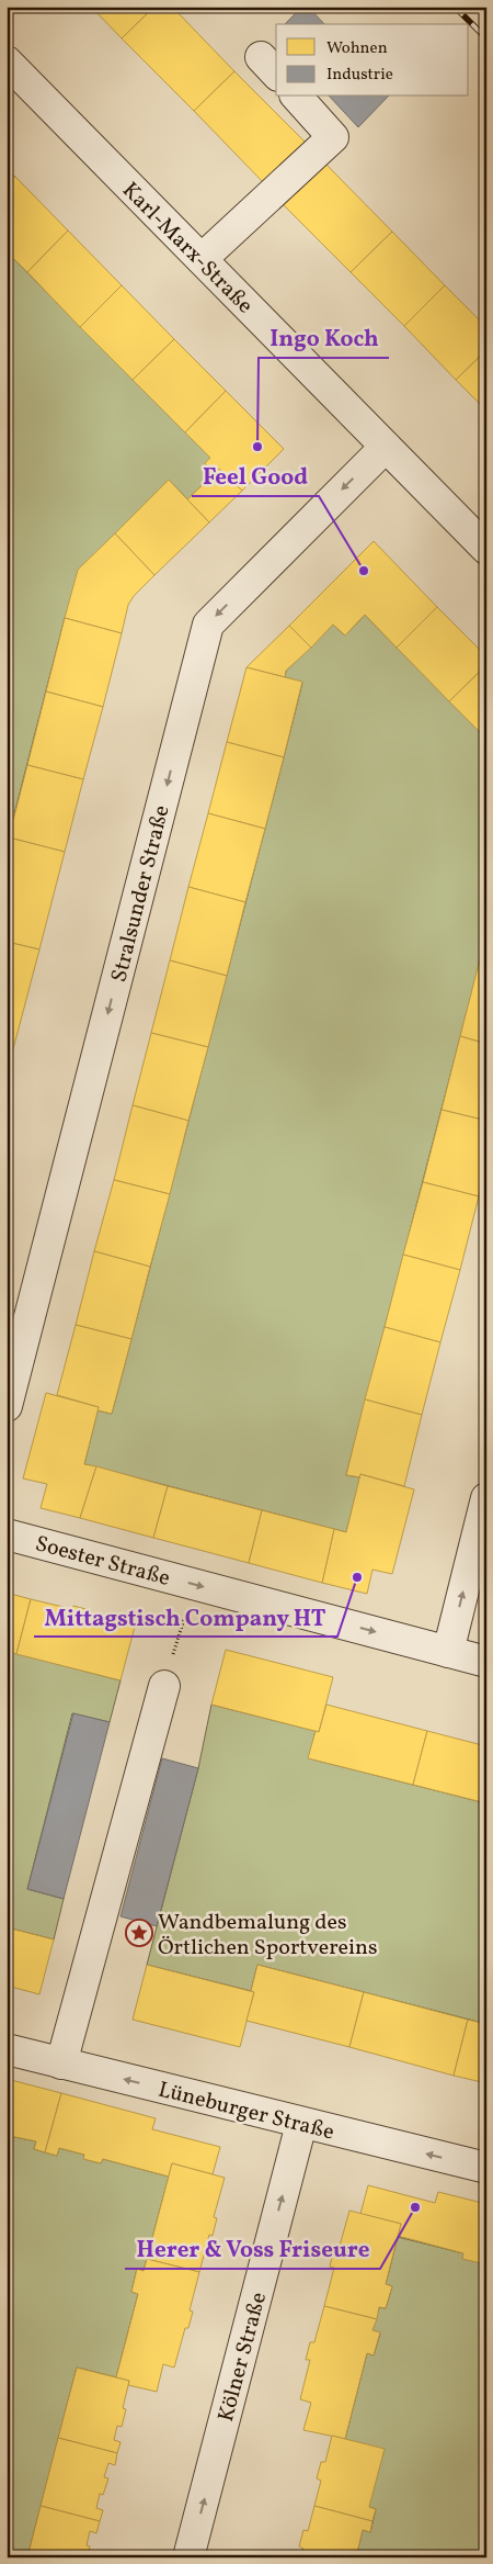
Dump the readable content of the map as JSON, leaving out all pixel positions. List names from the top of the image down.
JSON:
{
  "streets": {
    "street": [
      "Karl-Marx-Straße",
      "Stralsunder Straße",
      "Soester Straße",
      "Lüneburger Straße",
      "Kölner Straße"
    ]
  },
  "crossings": [
    ["Karl-Marx-Straße", "Stralsunder Straße"],
    ["Lüneburger Straße", "Kölner Straße"]
  ],
  "one_way": [
    "Stralsunder Straße",
    "Soester Straße",
    "Lüneburger Straße",
    "Kölner Straße"
  ],
  "places": {
    "other": [
      "Ingo Koch",
      "Feel Good",
      "Mittagstisch Company HT",
      "Herer & Voss Friseure"
    ],
    "place": ["Wandbemalung des Örtlichen Sportvereins"]
  },
  "legend": ["Wohnen", "Industrie"]
}
